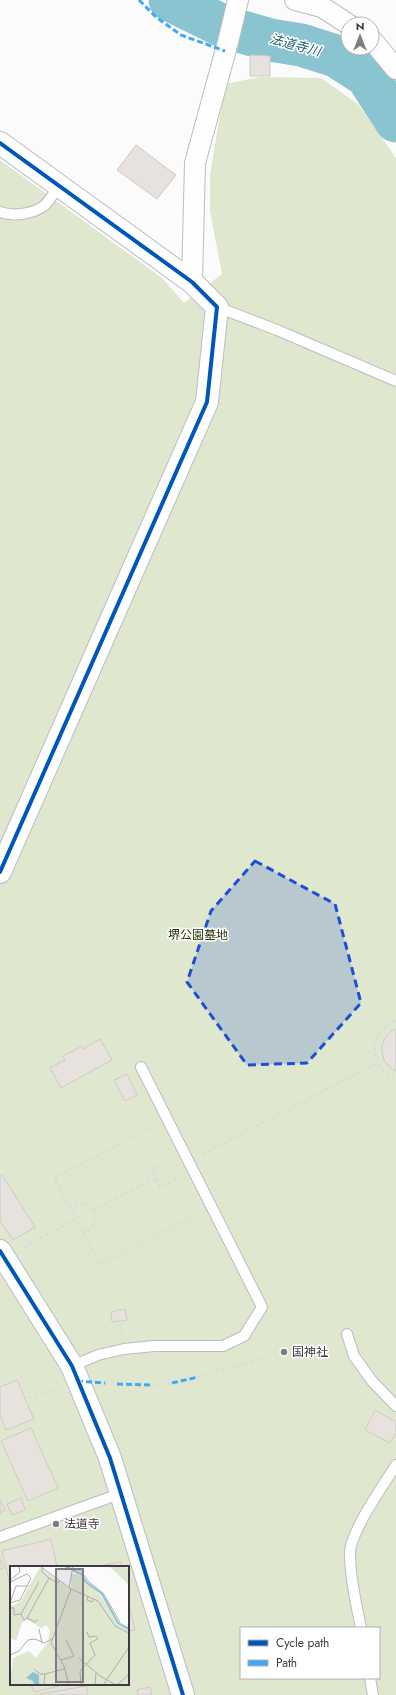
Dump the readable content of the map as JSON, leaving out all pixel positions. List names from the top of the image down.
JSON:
{
  "water": ["法道寺川"],
  "parks": ["堺公園墓地"],
  "places": ["国神社", "法道寺"],
  "legend": ["Cycle path", "Path"],
  "north": "top"
}
